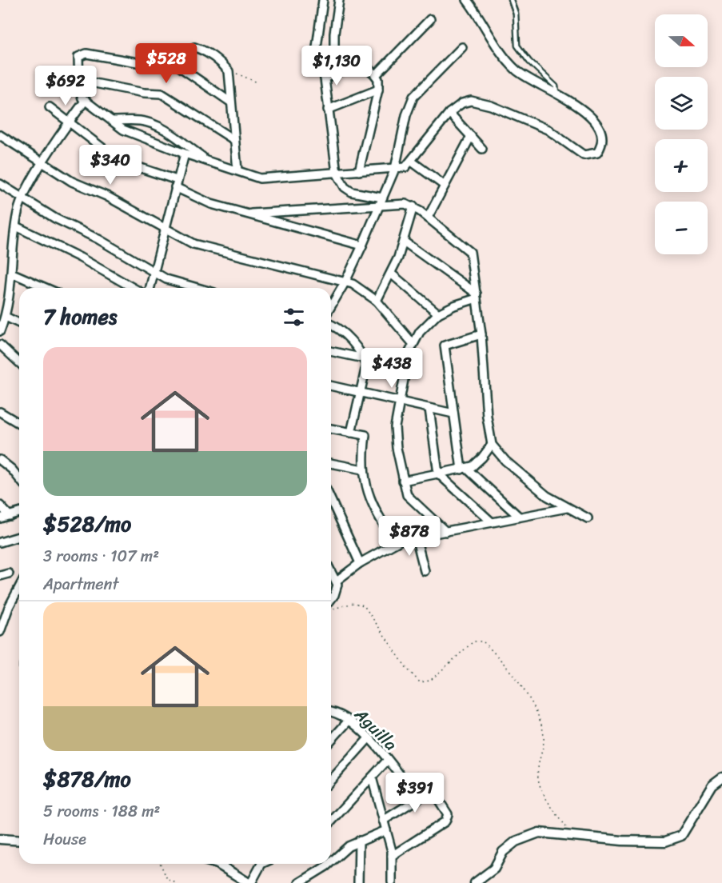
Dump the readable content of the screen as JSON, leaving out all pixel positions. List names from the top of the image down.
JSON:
{
  "streets": {
    "street": ["Aguilla"]
  },
  "north": "right",
  "page": {
    "map_buttons": ["+", "−"],
    "price": [
      "$528",
      "$1,130",
      "$692",
      "$340",
      "$438",
      "$878",
      "$391"
    ],
    "heading": "7 homes",
    "list": [
      {
        "name": "$528/mo",
        "note": "3 rooms · 107 m² · Apartment"
      },
      {
        "name": "$878/mo",
        "note": "5 rooms · 188 m² · House"
      }
    ]
  }
}
